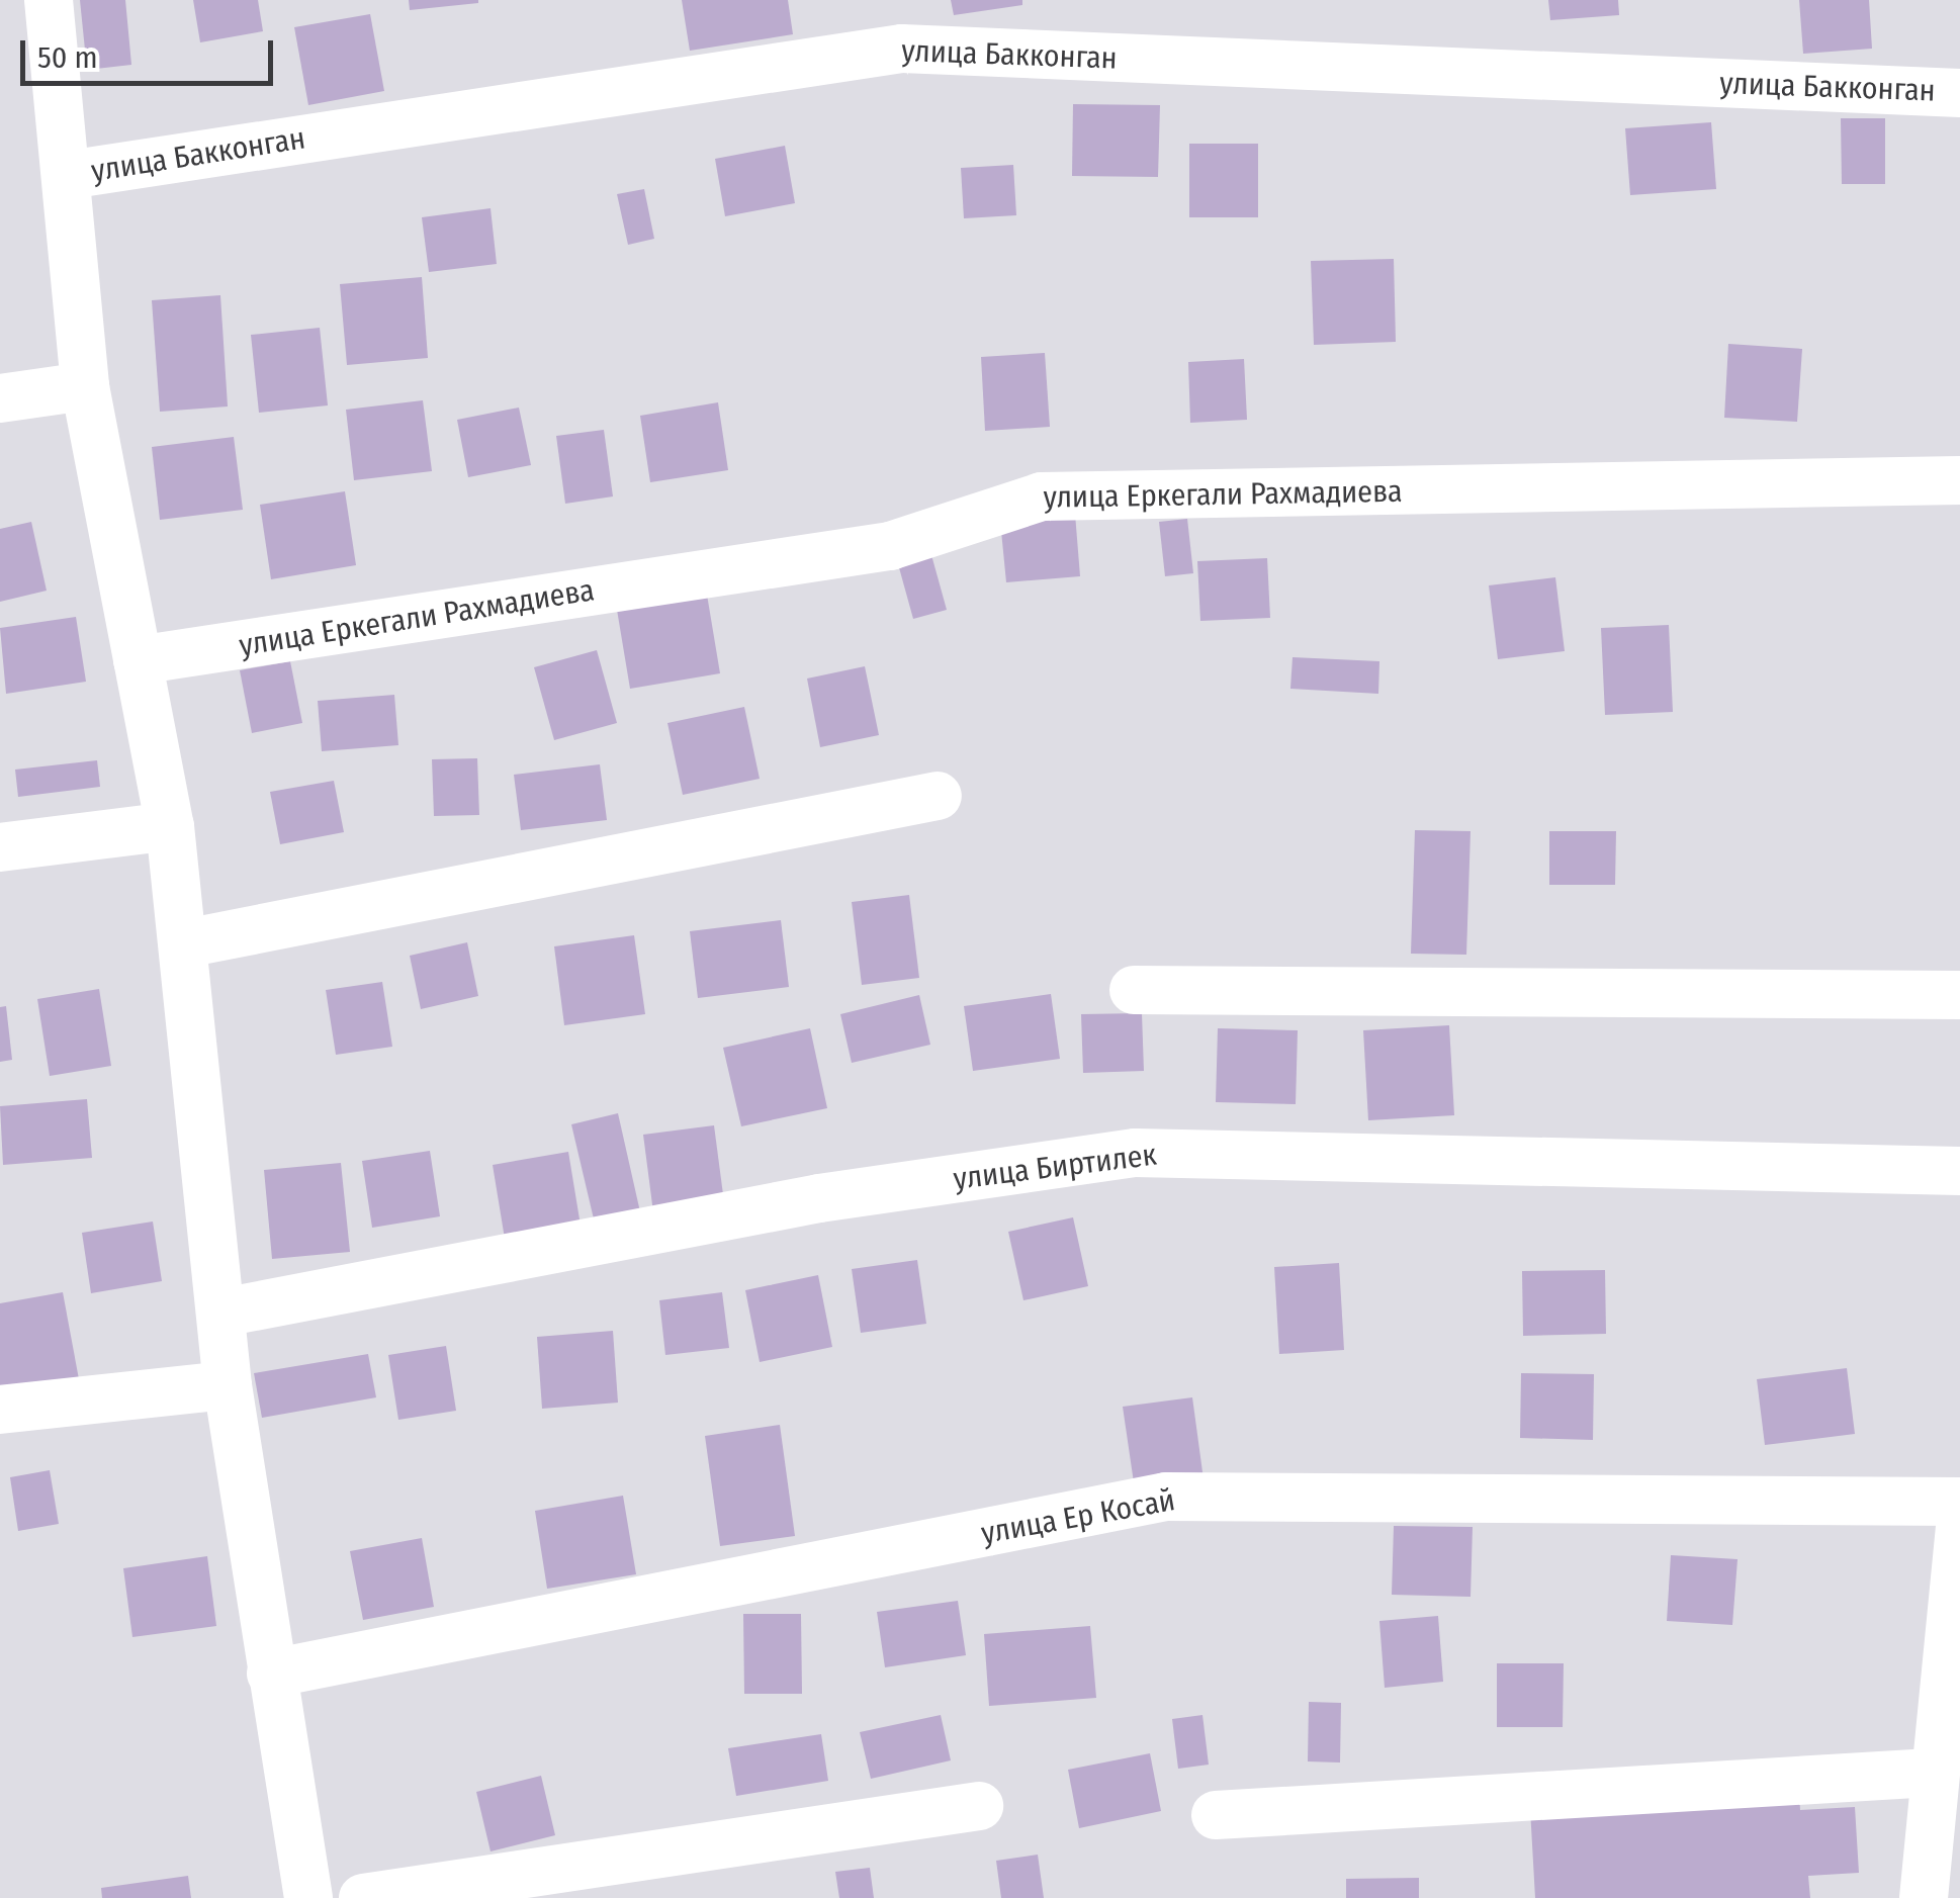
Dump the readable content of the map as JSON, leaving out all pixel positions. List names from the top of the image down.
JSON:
{
  "streets": {
    "street": [
      "улица Бакконган",
      "улица Еркегали Рахмадиева",
      "улица Биртилек",
      "улица Ер Косай"
    ]
  },
  "scale_bar": "50 m"
}
